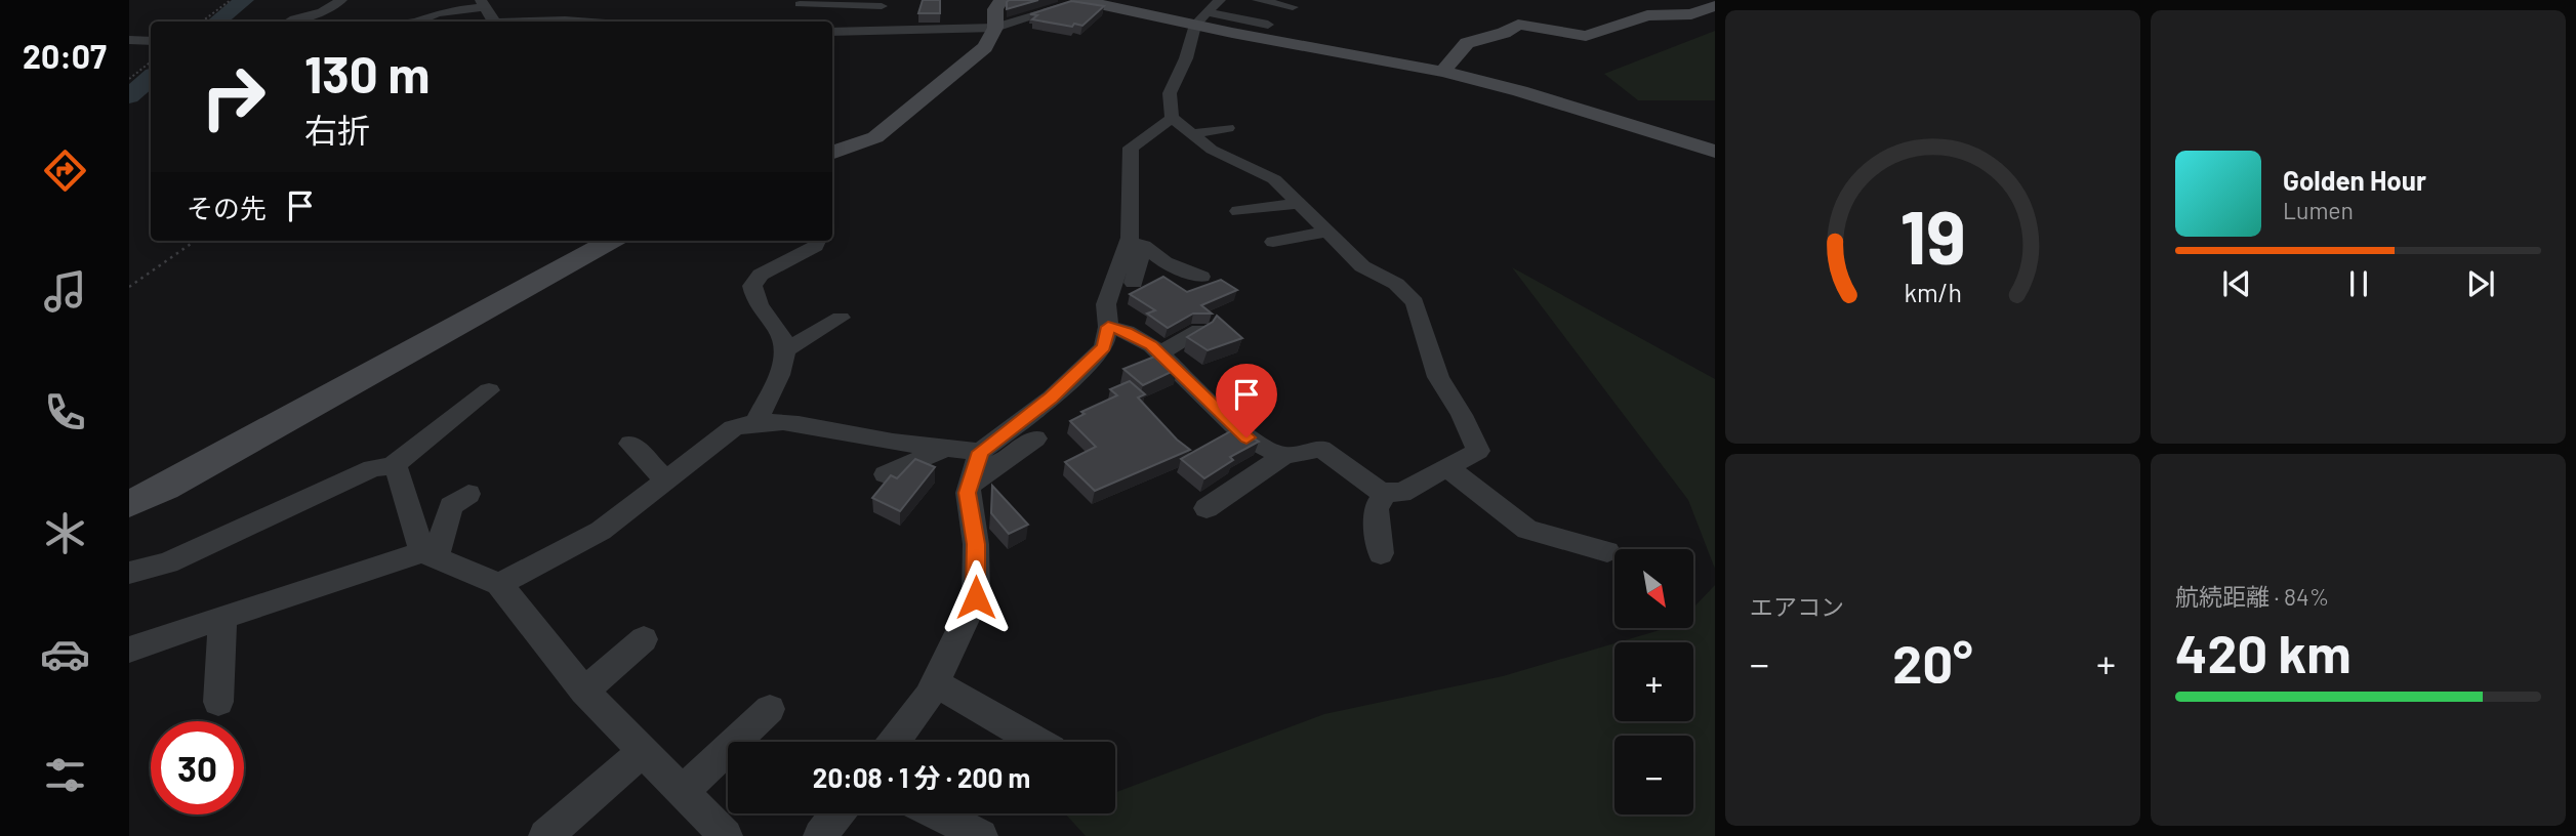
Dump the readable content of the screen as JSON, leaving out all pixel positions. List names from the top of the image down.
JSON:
{
  "north": "bottom right",
  "page": {
    "tabs": "20:07",
    "turn": ["130 m", "右折"],
    "song": ["Golden Hour", "Lumen"],
    "then": "その先",
    "tile": [
      "エアコン",
      ["航続距離 · 84%", "420 km"]
    ],
    "map_buttons": ["+", "−"],
    "heat": ["−", "20°", "+"],
    "limit": "30",
    "trip": "20:08 · 1 分 · 200 m",
    "gauge": ["19", "km/h"]
  }
}
